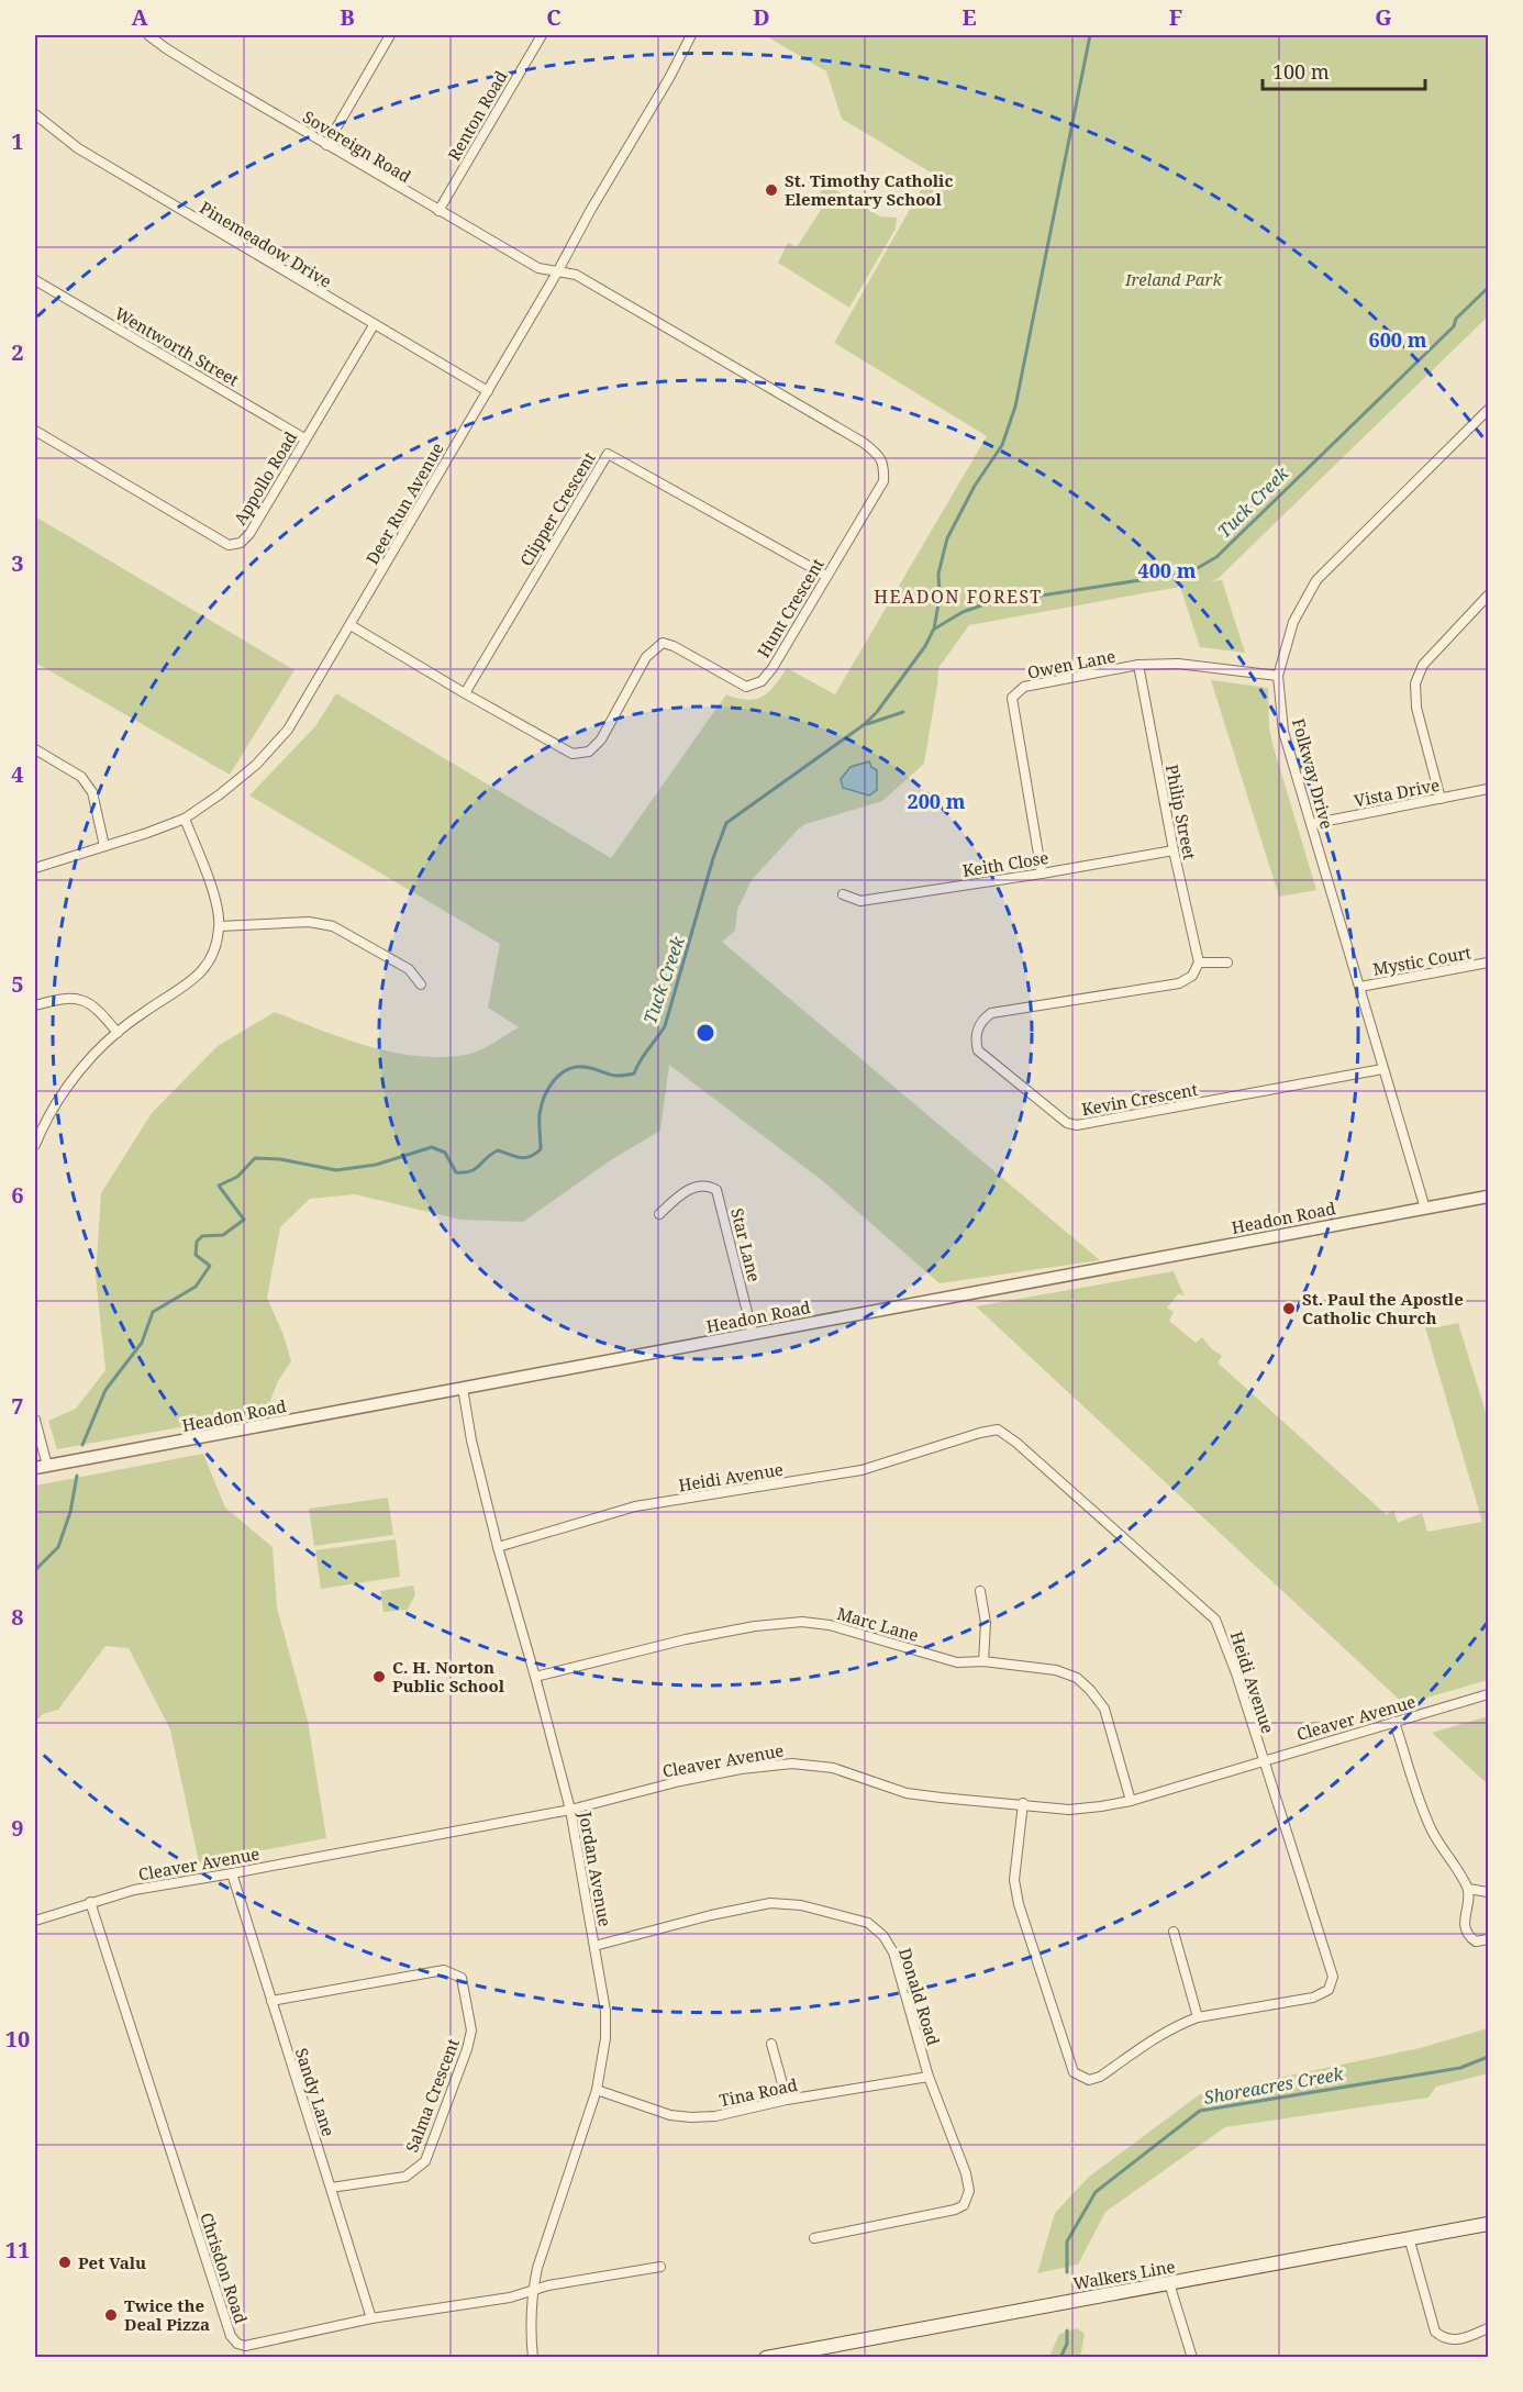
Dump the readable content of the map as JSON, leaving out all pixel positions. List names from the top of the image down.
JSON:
{
  "streets": {
    "main road": ["Walkers Line"],
    "street": [
      "Renton Road",
      "Sovereign Road",
      "Pinemeadow Drive",
      "Wentworth Street",
      "Appollo Road",
      "Deer Run Avenue",
      "Clipper Crescent",
      "Hunt Crescent",
      "Owen Lane",
      "Folkway Drive",
      "Vista Drive",
      "Philip Street",
      "Keith Close",
      "Mystic Court",
      "Kevin Crescent",
      "Headon Road",
      "Star Lane",
      "Heidi Avenue",
      "Marc Lane",
      "Cleaver Avenue",
      "Jordan Avenue",
      "Donald Road",
      "Sandy Lane",
      "Tina Road",
      "Salma Crescent",
      "Chrisdon Road"
    ]
  },
  "crossings": [
    ["Renton Road", "Sovereign Road"],
    ["Sovereign Road", "Deer Run Avenue"],
    ["Sovereign Road", "Hunt Crescent"],
    ["Pinemeadow Drive", "Appollo Road"],
    ["Pinemeadow Drive", "Deer Run Avenue"],
    ["Wentworth Street", "Appollo Road"],
    ["Deer Run Avenue", "Hunt Crescent"],
    ["Clipper Crescent", "Hunt Crescent"],
    ["Owen Lane", "Folkway Drive"],
    ["Owen Lane", "Philip Street"],
    ["Owen Lane", "Keith Close"],
    ["Folkway Drive", "Vista Drive"],
    ["Folkway Drive", "Mystic Court"],
    ["Folkway Drive", "Kevin Crescent"],
    ["Folkway Drive", "Headon Road"],
    ["Philip Street", "Keith Close"],
    ["Philip Street", "Kevin Crescent"],
    ["Headon Road", "Star Lane"],
    ["Headon Road", "Jordan Avenue"],
    ["Heidi Avenue", "Cleaver Avenue"],
    ["Heidi Avenue", "Jordan Avenue"],
    ["Marc Lane", "Cleaver Avenue"],
    ["Marc Lane", "Jordan Avenue"],
    ["Cleaver Avenue", "Jordan Avenue"],
    ["Cleaver Avenue", "Sandy Lane"],
    ["Cleaver Avenue", "Chrisdon Road"],
    ["Jordan Avenue", "Donald Road"],
    ["Jordan Avenue", "Tina Road"],
    ["Jordan Avenue", "Chrisdon Road"],
    ["Donald Road", "Tina Road"],
    ["Sandy Lane", "Salma Crescent"],
    ["Sandy Lane", "Chrisdon Road"]
  ],
  "districts": ["HEADON FOREST"],
  "water": ["Tuck Creek", "Shoreacres Creek"],
  "parks": ["Ireland Park"],
  "places": [
    "St. Timothy Catholic Elementary School",
    "St. Paul the Apostle Catholic Church",
    "C. H. Norton Public School",
    "Pet Valu",
    "Twice the Deal Pizza"
  ],
  "scale_bar": "100 m",
  "grid": {
    "columns": [
      "A",
      "B",
      "C",
      "D",
      "E",
      "F",
      "G"
    ],
    "rows": [
      "1",
      "2",
      "3",
      "4",
      "5",
      "6",
      "7",
      "8",
      "9",
      "10",
      "11"
    ]
  },
  "rings": ["600 m", "400 m", "200 m"]
}
